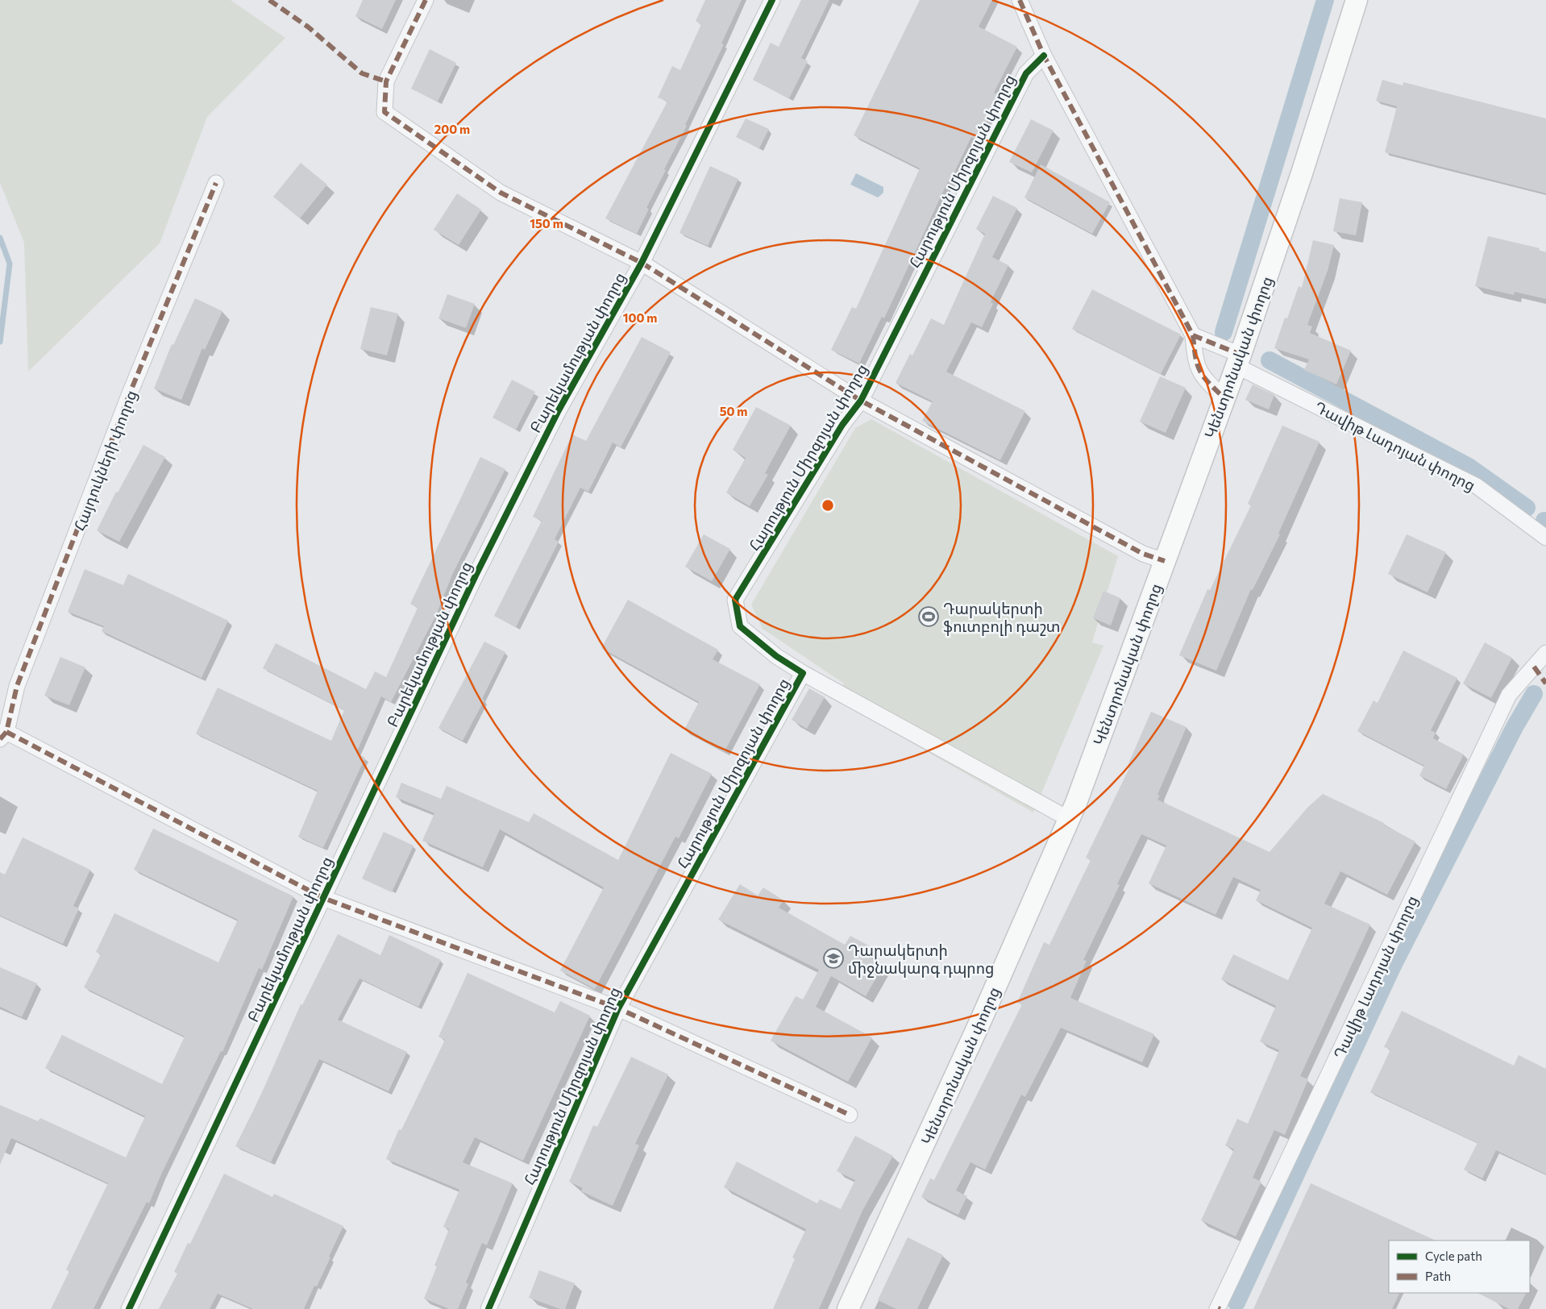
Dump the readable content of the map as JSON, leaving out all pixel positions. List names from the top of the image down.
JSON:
{
  "streets": {
    "main road": ["Կենտրոնական փողոց"],
    "street": [
      "Հարություն Միրզոյան փողոց",
      "Բարեկամության փողոց",
      "Դավիթ Լադոյան փողոց",
      "Հայդուկների փողոց"
    ]
  },
  "crossings": [
    ["Կենտրոնական փողոց", "Դավիթ Լադոյան փողոց"]
  ],
  "places": {
    "sports": ["Դարակերտի ֆուտբոլի դաշտ"],
    "school or university": ["Դարակերտի միջնակարգ դպրոց"]
  },
  "legend": ["Cycle path", "Path"],
  "rings": [
    "200 m",
    "150 m",
    "100 m",
    "50 m"
  ]
}
